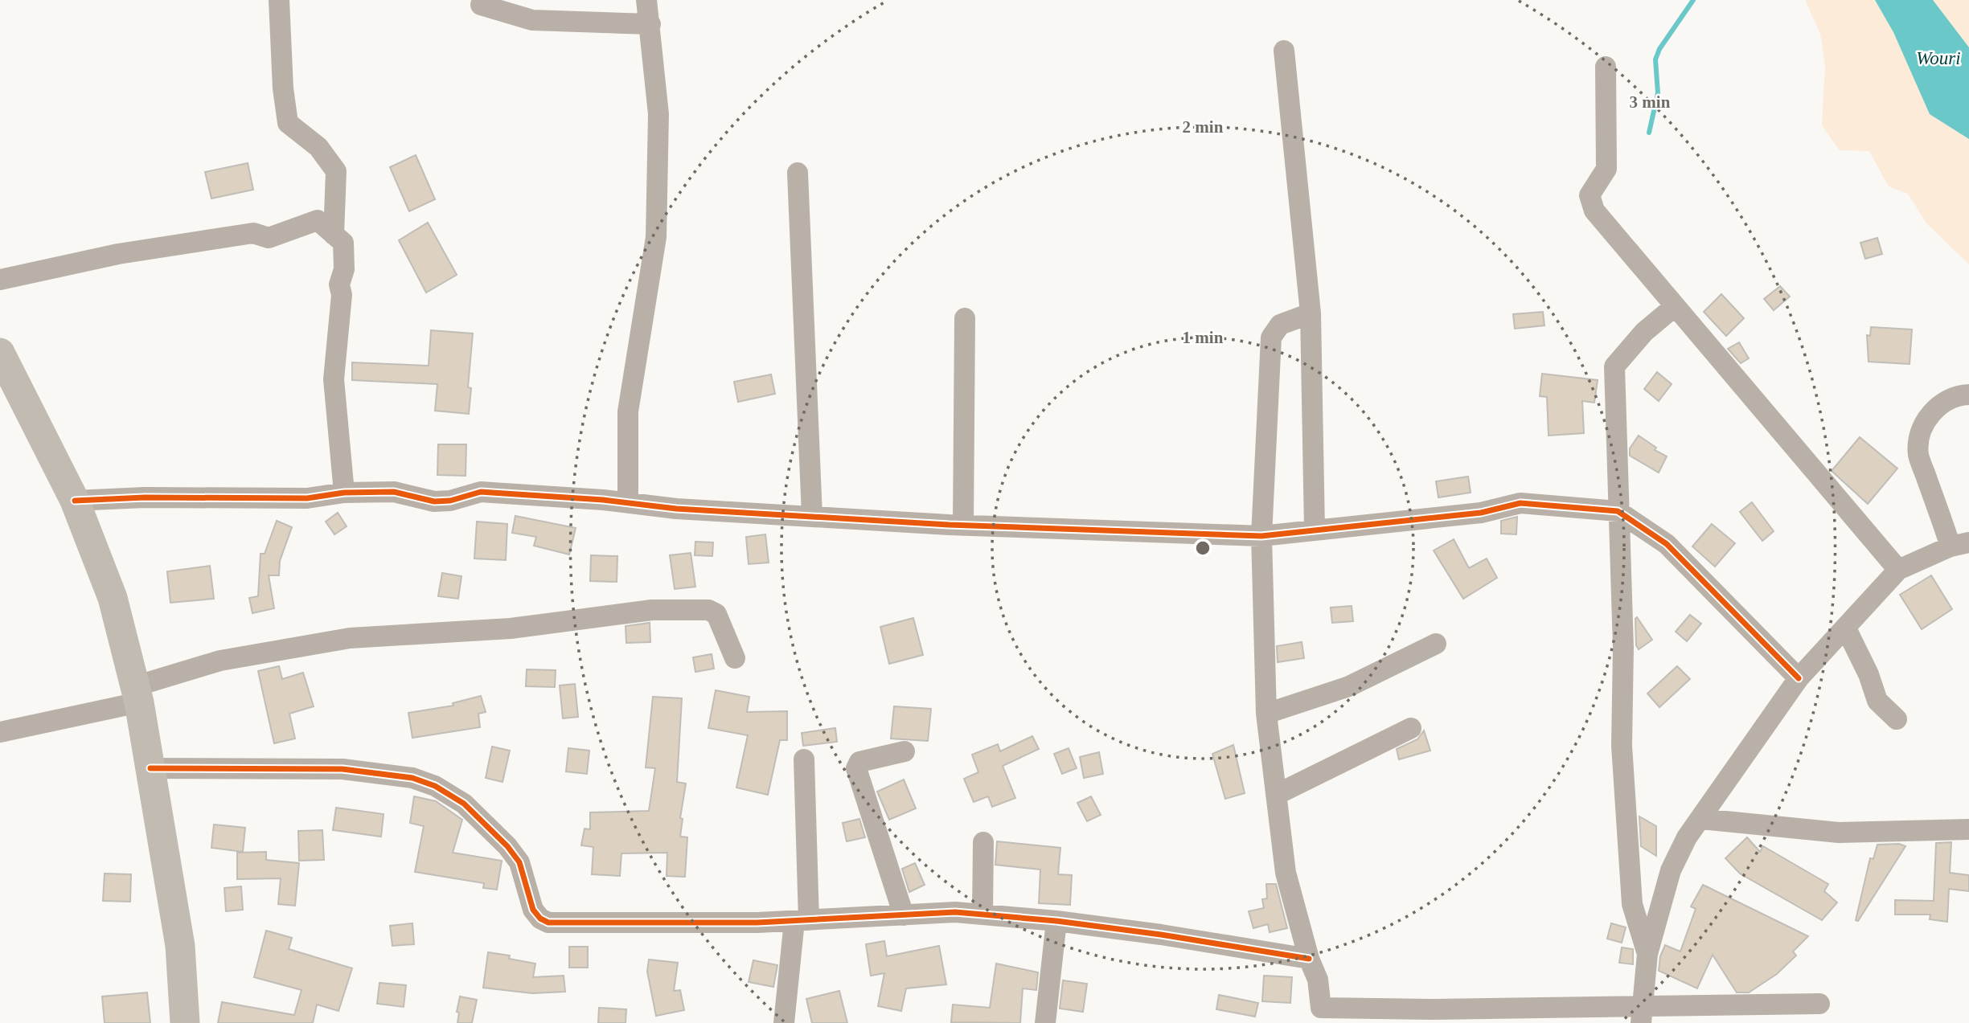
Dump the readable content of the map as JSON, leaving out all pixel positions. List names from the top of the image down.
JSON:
{
  "water": ["Wouri"],
  "rings": ["3 min", "2 min", "1 min"]
}
